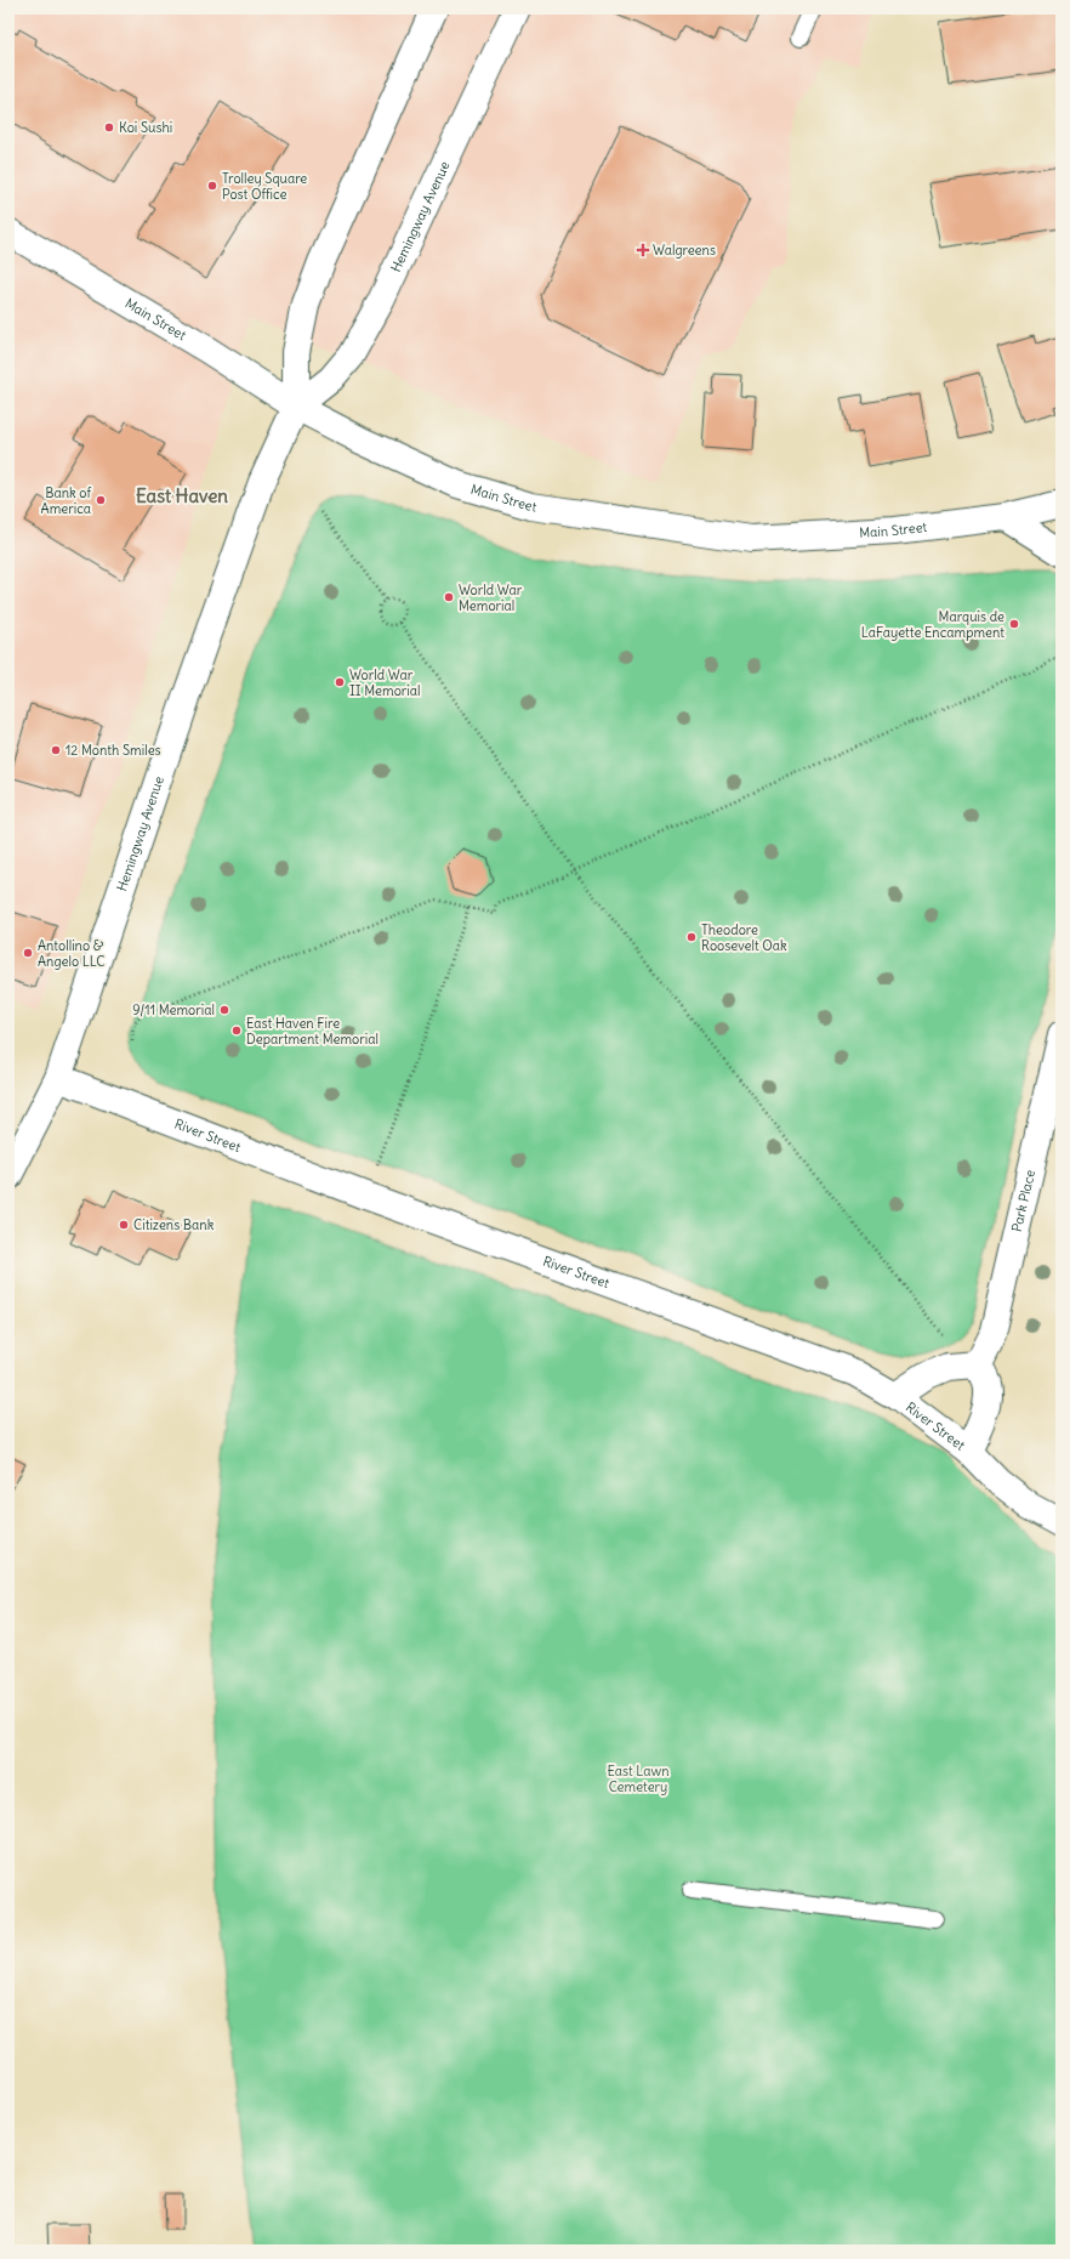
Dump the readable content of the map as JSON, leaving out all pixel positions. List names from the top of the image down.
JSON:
{
  "streets": {
    "main road": [
      "Hemingway Avenue",
      "Main Street",
      "River Street",
      "Park Place"
    ]
  },
  "crossings": [
    ["Hemingway Avenue", "Main Street"],
    ["Hemingway Avenue", "River Street"]
  ],
  "districts": ["East Haven"],
  "parks": ["East Lawn Cemetery"],
  "places": {
    "other": [
      "Koi Sushi",
      "Trolley Square Post Office",
      "Bank of America",
      "World War Memorial",
      "Marquis de LaFayette Encampment",
      "World War II Memorial",
      "12 Month Smiles",
      "Theodore Roosevelt Oak",
      "Antollino & Angelo LLC",
      "9/11 Memorial",
      "East Haven Fire Department Memorial",
      "Citizens Bank"
    ],
    "health": ["Walgreens"]
  }
}
